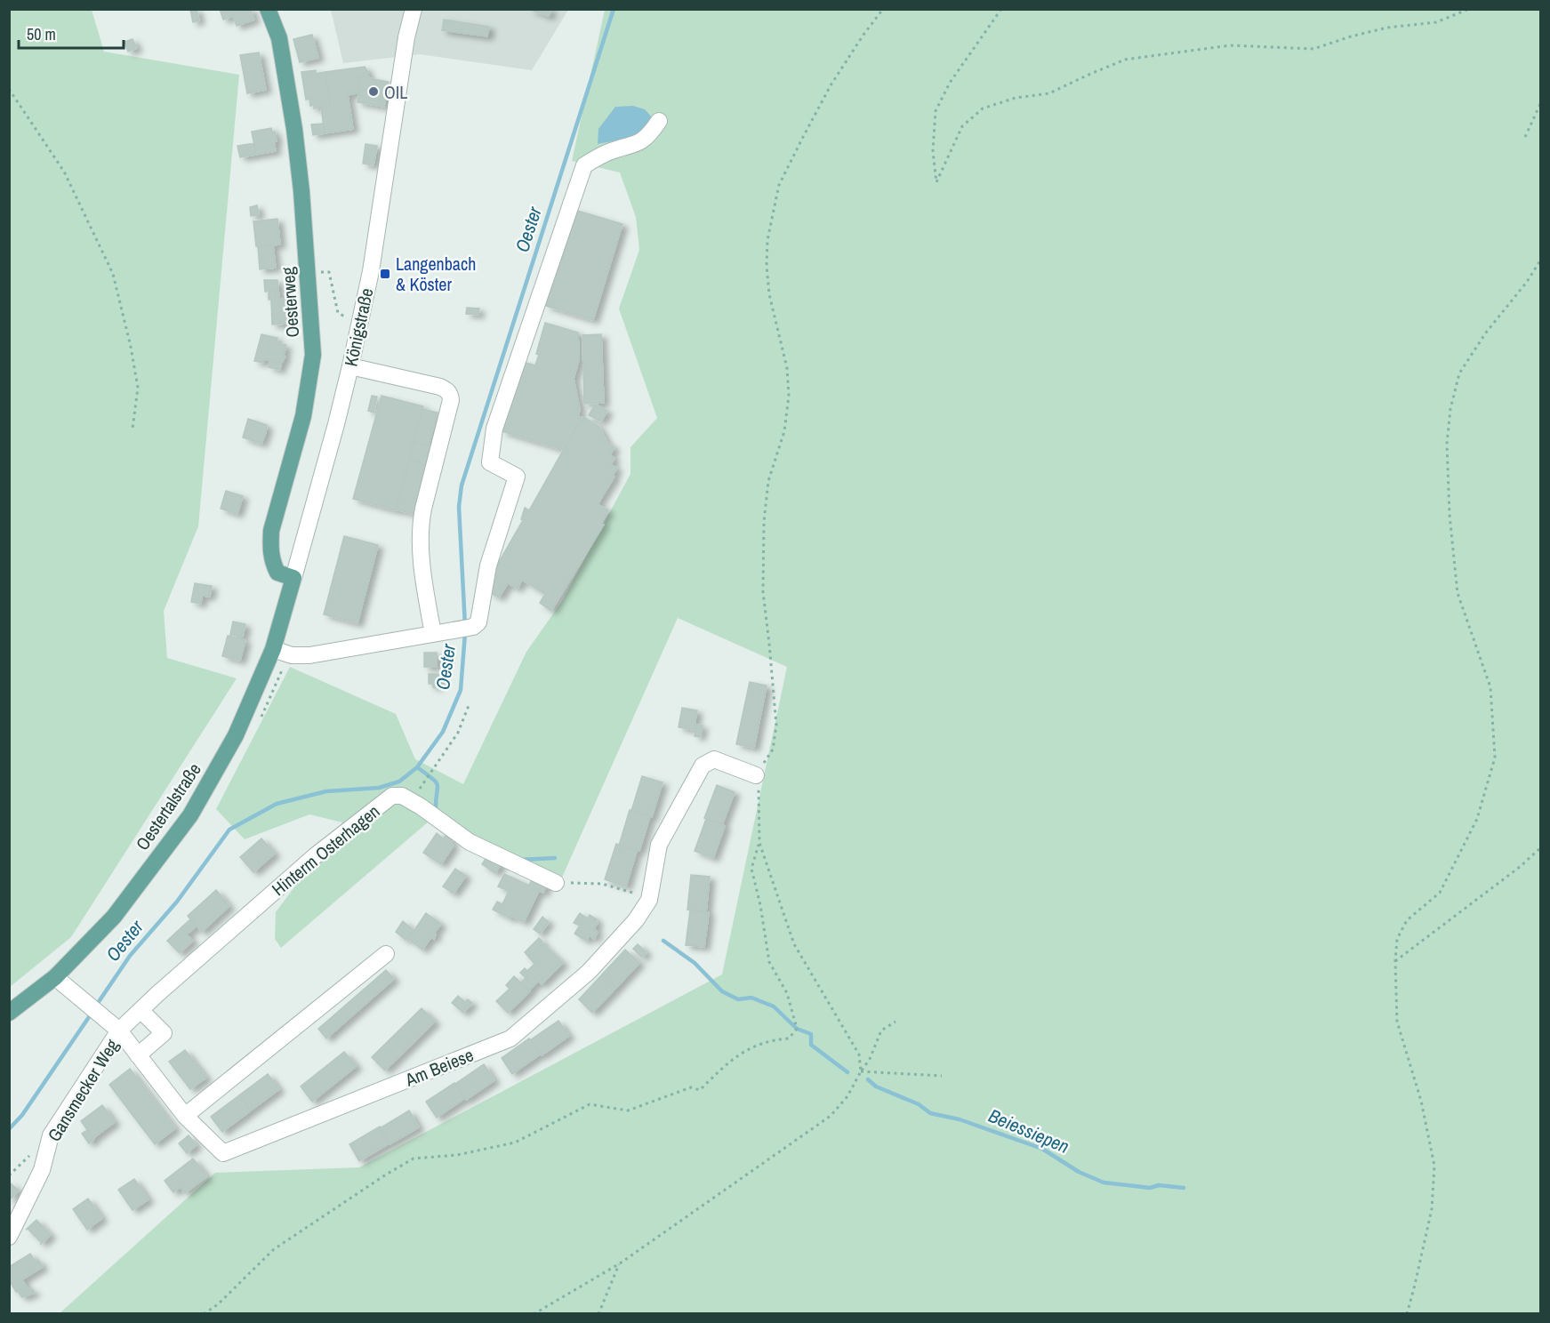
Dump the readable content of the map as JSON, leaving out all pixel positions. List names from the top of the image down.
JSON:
{
  "streets": {
    "main road": ["Oesterweg", "Oestertalstraße"],
    "street": [
      "Königstraße",
      "Hinterm Osterhagen",
      "Am Beiese",
      "Gansmecker Weg"
    ]
  },
  "crossings": [
    ["Oesterweg", "Königstraße"],
    ["Oesterweg", "Oestertalstraße"],
    ["Königstraße", "Oestertalstraße"],
    ["Oestertalstraße", "Am Beiese"],
    ["Hinterm Osterhagen", "Am Beiese"],
    ["Hinterm Osterhagen", "Gansmecker Weg"],
    ["Am Beiese", "Gansmecker Weg"]
  ],
  "water": ["Oester", "Beiessiepen"],
  "places": {
    "other": ["OIL"],
    "transit": ["Langenbach & Köster"]
  },
  "scale_bar": "50 m"
}
